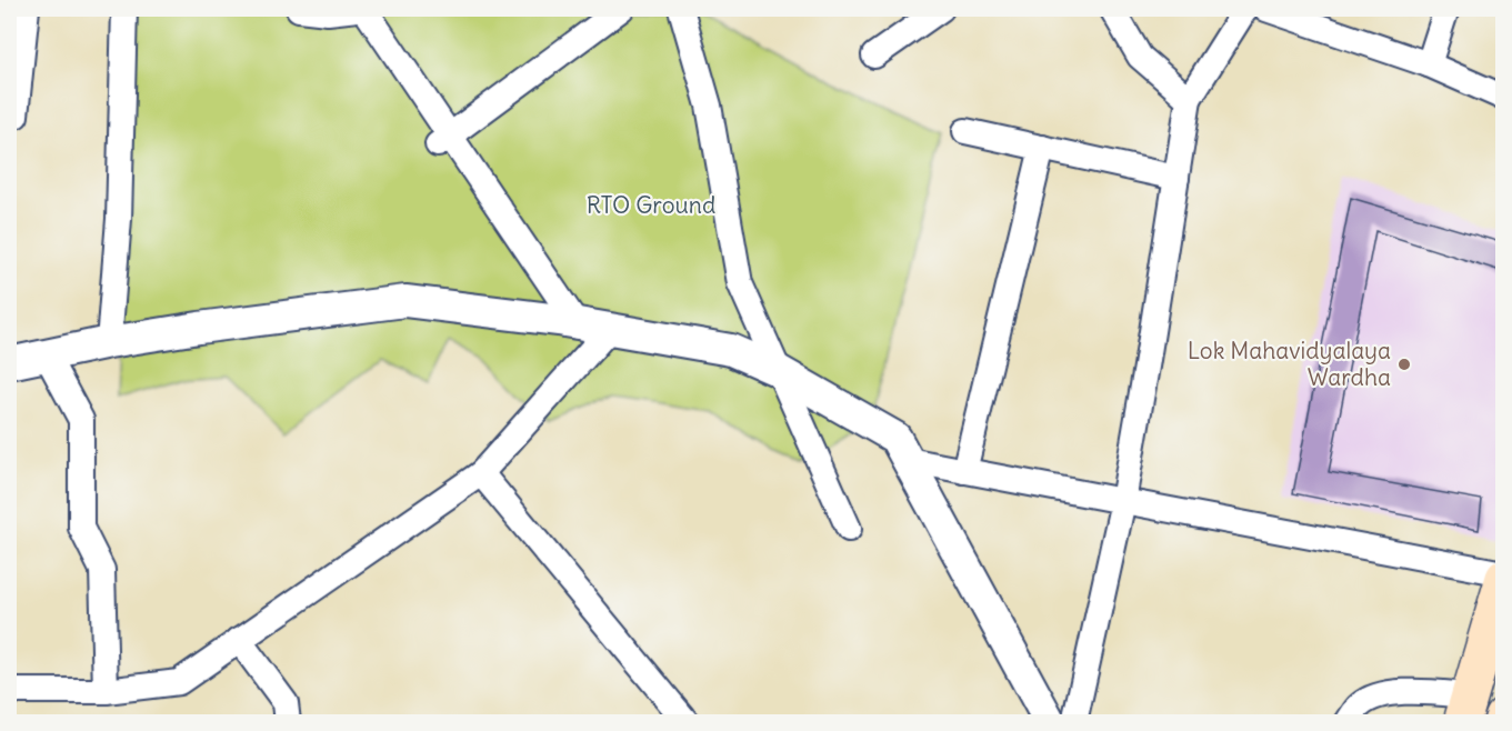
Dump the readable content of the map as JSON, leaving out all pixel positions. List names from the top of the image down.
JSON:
{
  "parks": ["RTO Ground"],
  "places": ["Lok Mahavidyalaya Wardha"]
}
